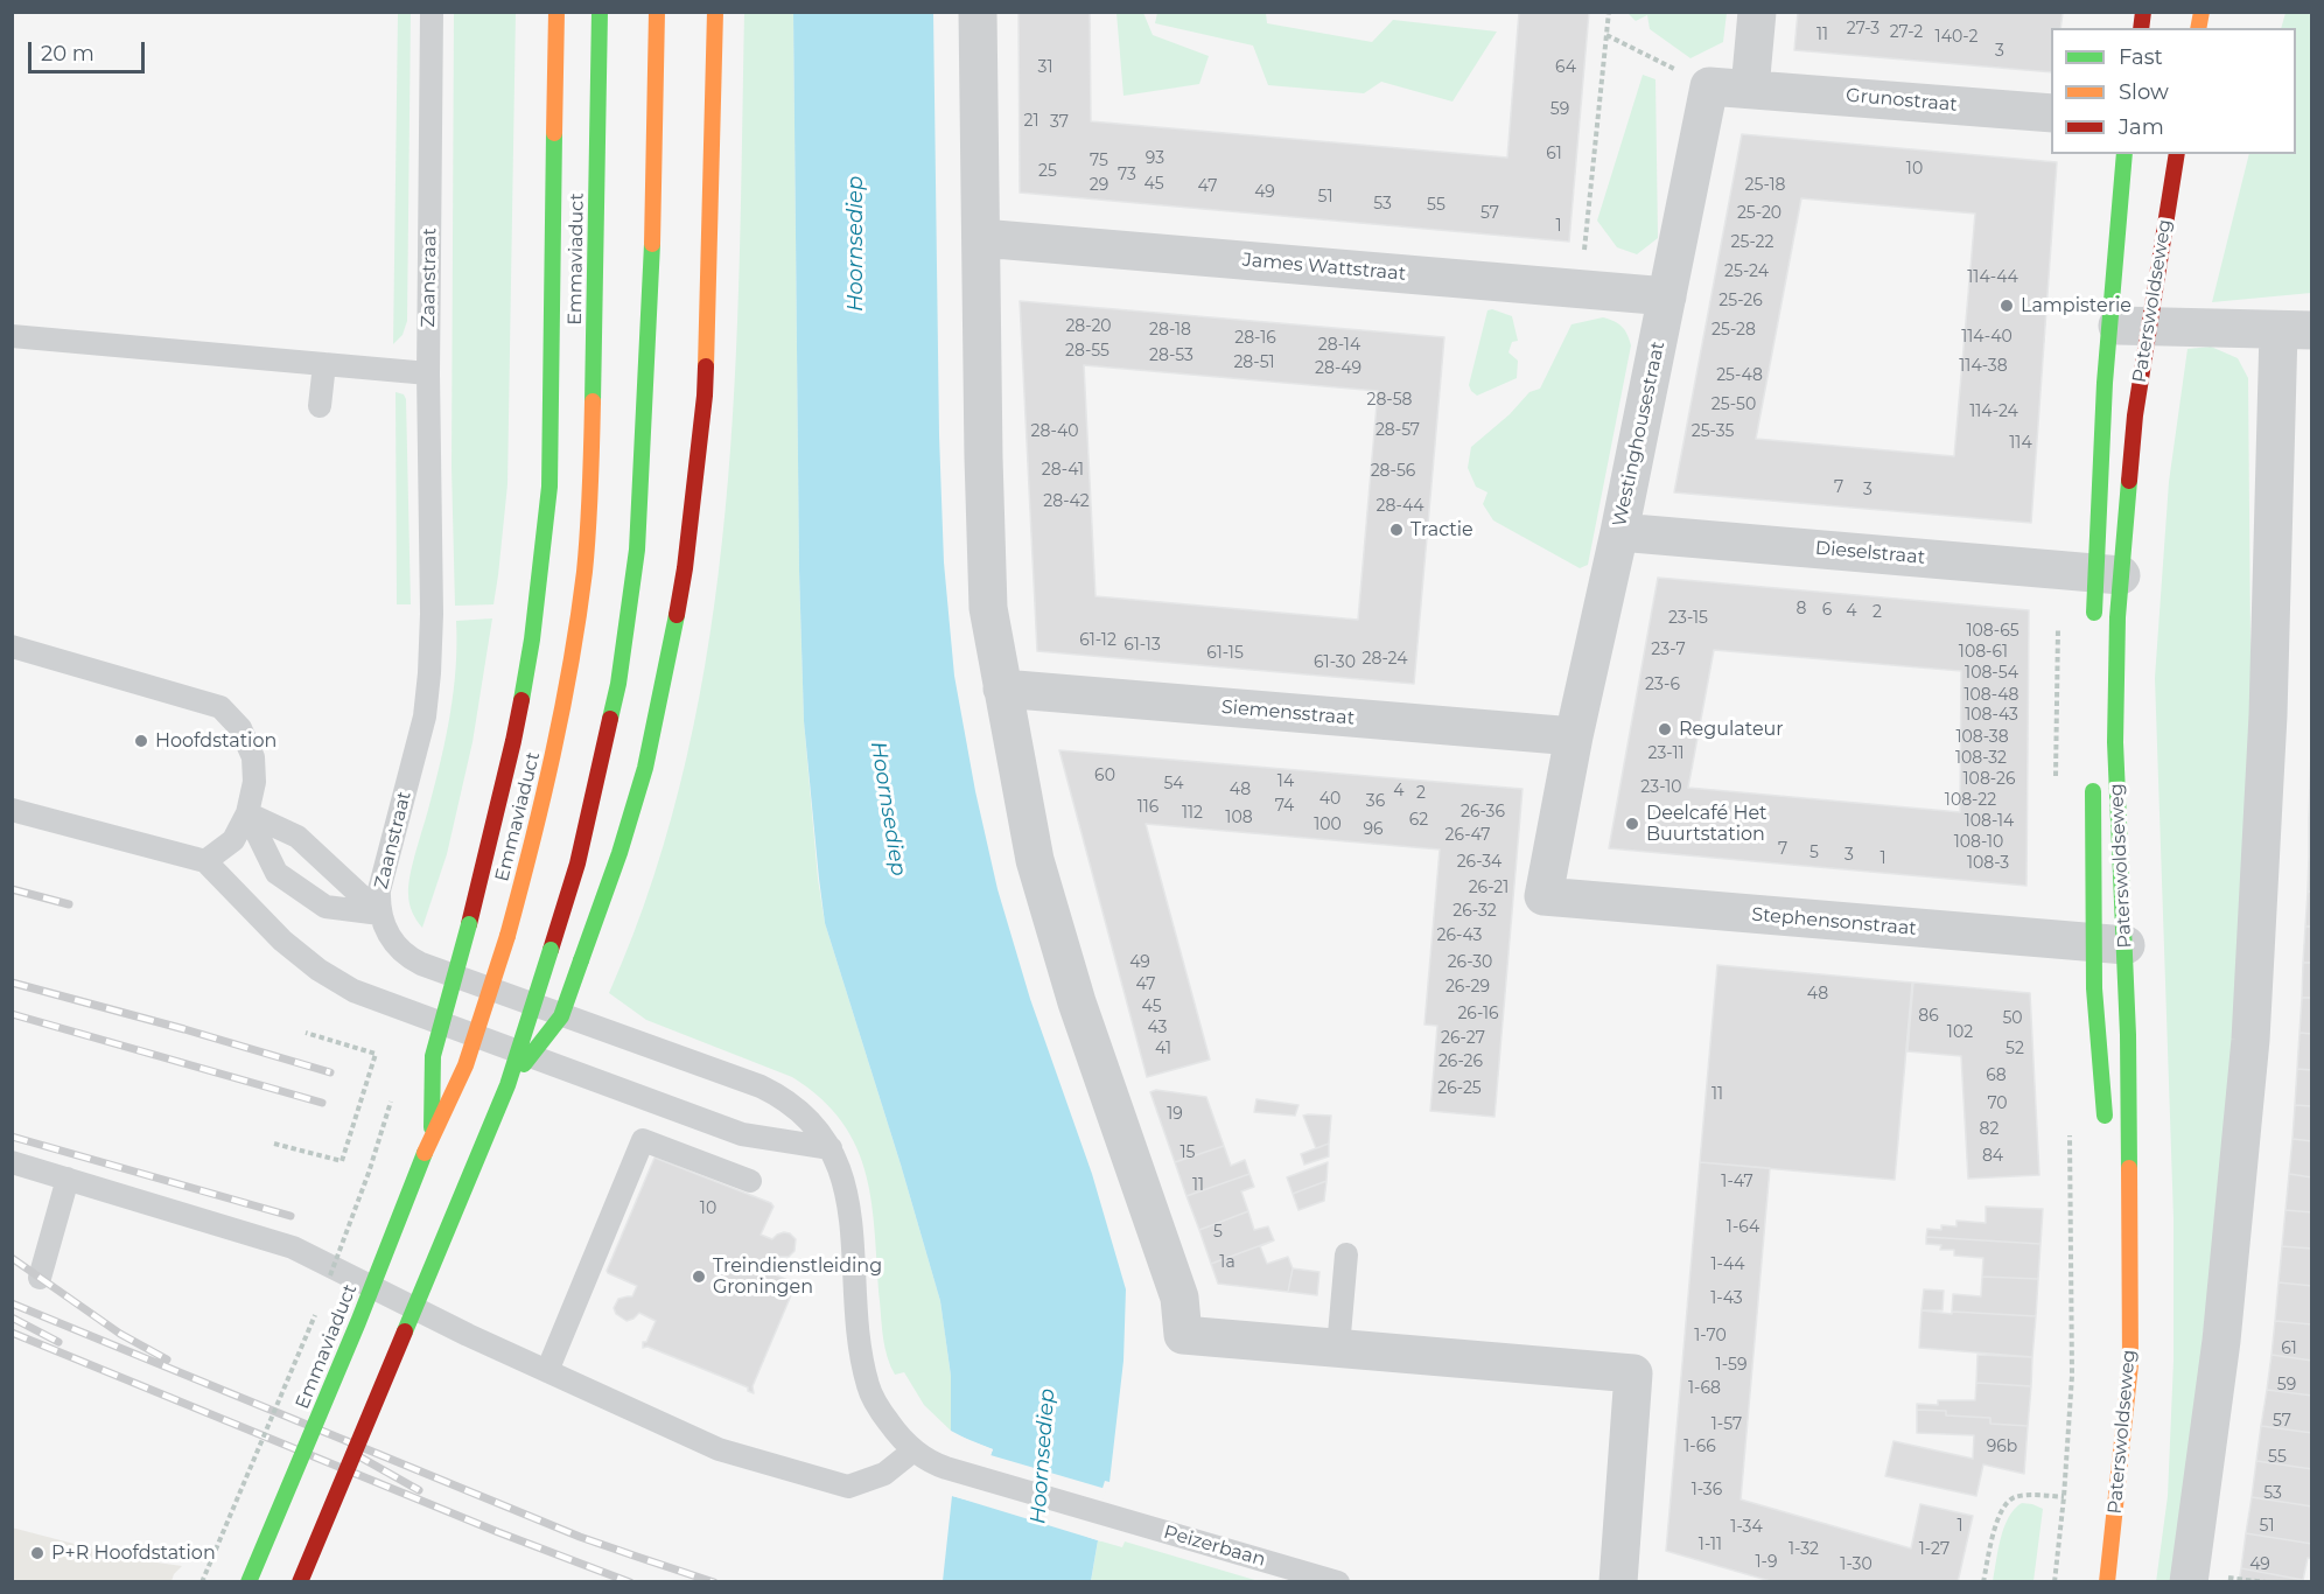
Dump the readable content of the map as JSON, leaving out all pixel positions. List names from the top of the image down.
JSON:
{
  "streets": {
    "main road": ["Emmaviaduct", "Paterswoldseweg"],
    "street": [
      "Grunostraat",
      "James Wattstraat",
      "Westinghousestraat",
      "Dieselstraat",
      "Siemensstraat",
      "Stephensonstraat"
    ],
    "lane": ["Zaanstraat", "Peizerbaan"]
  },
  "crossings": [
    ["James Wattstraat", "Westinghousestraat"],
    ["Zaanstraat", "Peizerbaan"],
    ["Paterswoldseweg", "Dieselstraat"],
    ["Paterswoldseweg", "Stephensonstraat"],
    ["Westinghousestraat", "Dieselstraat"],
    ["Westinghousestraat", "Siemensstraat"],
    ["Westinghousestraat", "Stephensonstraat"]
  ],
  "water": ["Hoornsediep"],
  "places": [
    "Lampisterie",
    "Tractie",
    "Regulateur",
    "Hoofdstation",
    "Deelcafé Het Buurtstation",
    "Treindienstleiding Groningen",
    "P+R Hoofdstation"
  ],
  "house_numbers": [
    "27-3",
    "27-2",
    "11",
    "140-2",
    "3",
    "31",
    "64",
    "59",
    "21",
    "37",
    "61",
    "93",
    "75",
    "10",
    "25",
    "73",
    "45",
    "29",
    "25-18",
    "47",
    "49",
    "51",
    "53",
    "55",
    "57",
    "25-20",
    "1",
    "25-22",
    "25-24",
    "114-44",
    "25-26",
    "28-20",
    "28-18",
    "25-28",
    "114-40",
    "28-16",
    "28-14",
    "28-55",
    "28-53",
    "28-51",
    "114-38",
    "28-49",
    "25-48",
    "28-58",
    "25-50",
    "114-24",
    "28-57",
    "28-40",
    "25-35",
    "114",
    "28-41",
    "28-56",
    "7",
    "3",
    "28-42",
    "28-44",
    "8",
    "6",
    "4",
    "2",
    "23-15",
    "108-65",
    "61-12",
    "61-13",
    "23-7",
    "108-61",
    "61-15",
    "28-24",
    "61-30",
    "108-54",
    "23-6",
    "108-48",
    "108-43",
    "108-38",
    "23-11",
    "108-32",
    "60",
    "108-26",
    "14",
    "54",
    "23-10",
    "48",
    "4",
    "2",
    "40",
    "108-22",
    "36",
    "74",
    "116",
    "26-36",
    "112",
    "108",
    "62",
    "108-14",
    "100",
    "96",
    "26-47",
    "108-10",
    "7",
    "5",
    "3",
    "1",
    "26-34",
    "108-3",
    "26-21",
    "26-32",
    "26-43",
    "49",
    "26-30",
    "47",
    "26-29",
    "48",
    "45",
    "26-16",
    "86",
    "50",
    "43",
    "102",
    "26-27",
    "41",
    "52",
    "26-26",
    "68",
    "26-25",
    "11",
    "70",
    "19",
    "82",
    "15",
    "84",
    "1-47",
    "11",
    "10",
    "1-64",
    "5",
    "1a",
    "1-44",
    "1-43",
    "1-70",
    "61",
    "1-59",
    "59",
    "1-68",
    "57",
    "1-57",
    "1-66",
    "96b",
    "55",
    "1-36",
    "53",
    "1",
    "51",
    "1-34",
    "1-11",
    "1-32",
    "1-27",
    "1-9",
    "1-30",
    "49"
  ],
  "legend": ["Fast", "Slow", "Jam"],
  "scale_bar": "20 m"
}
